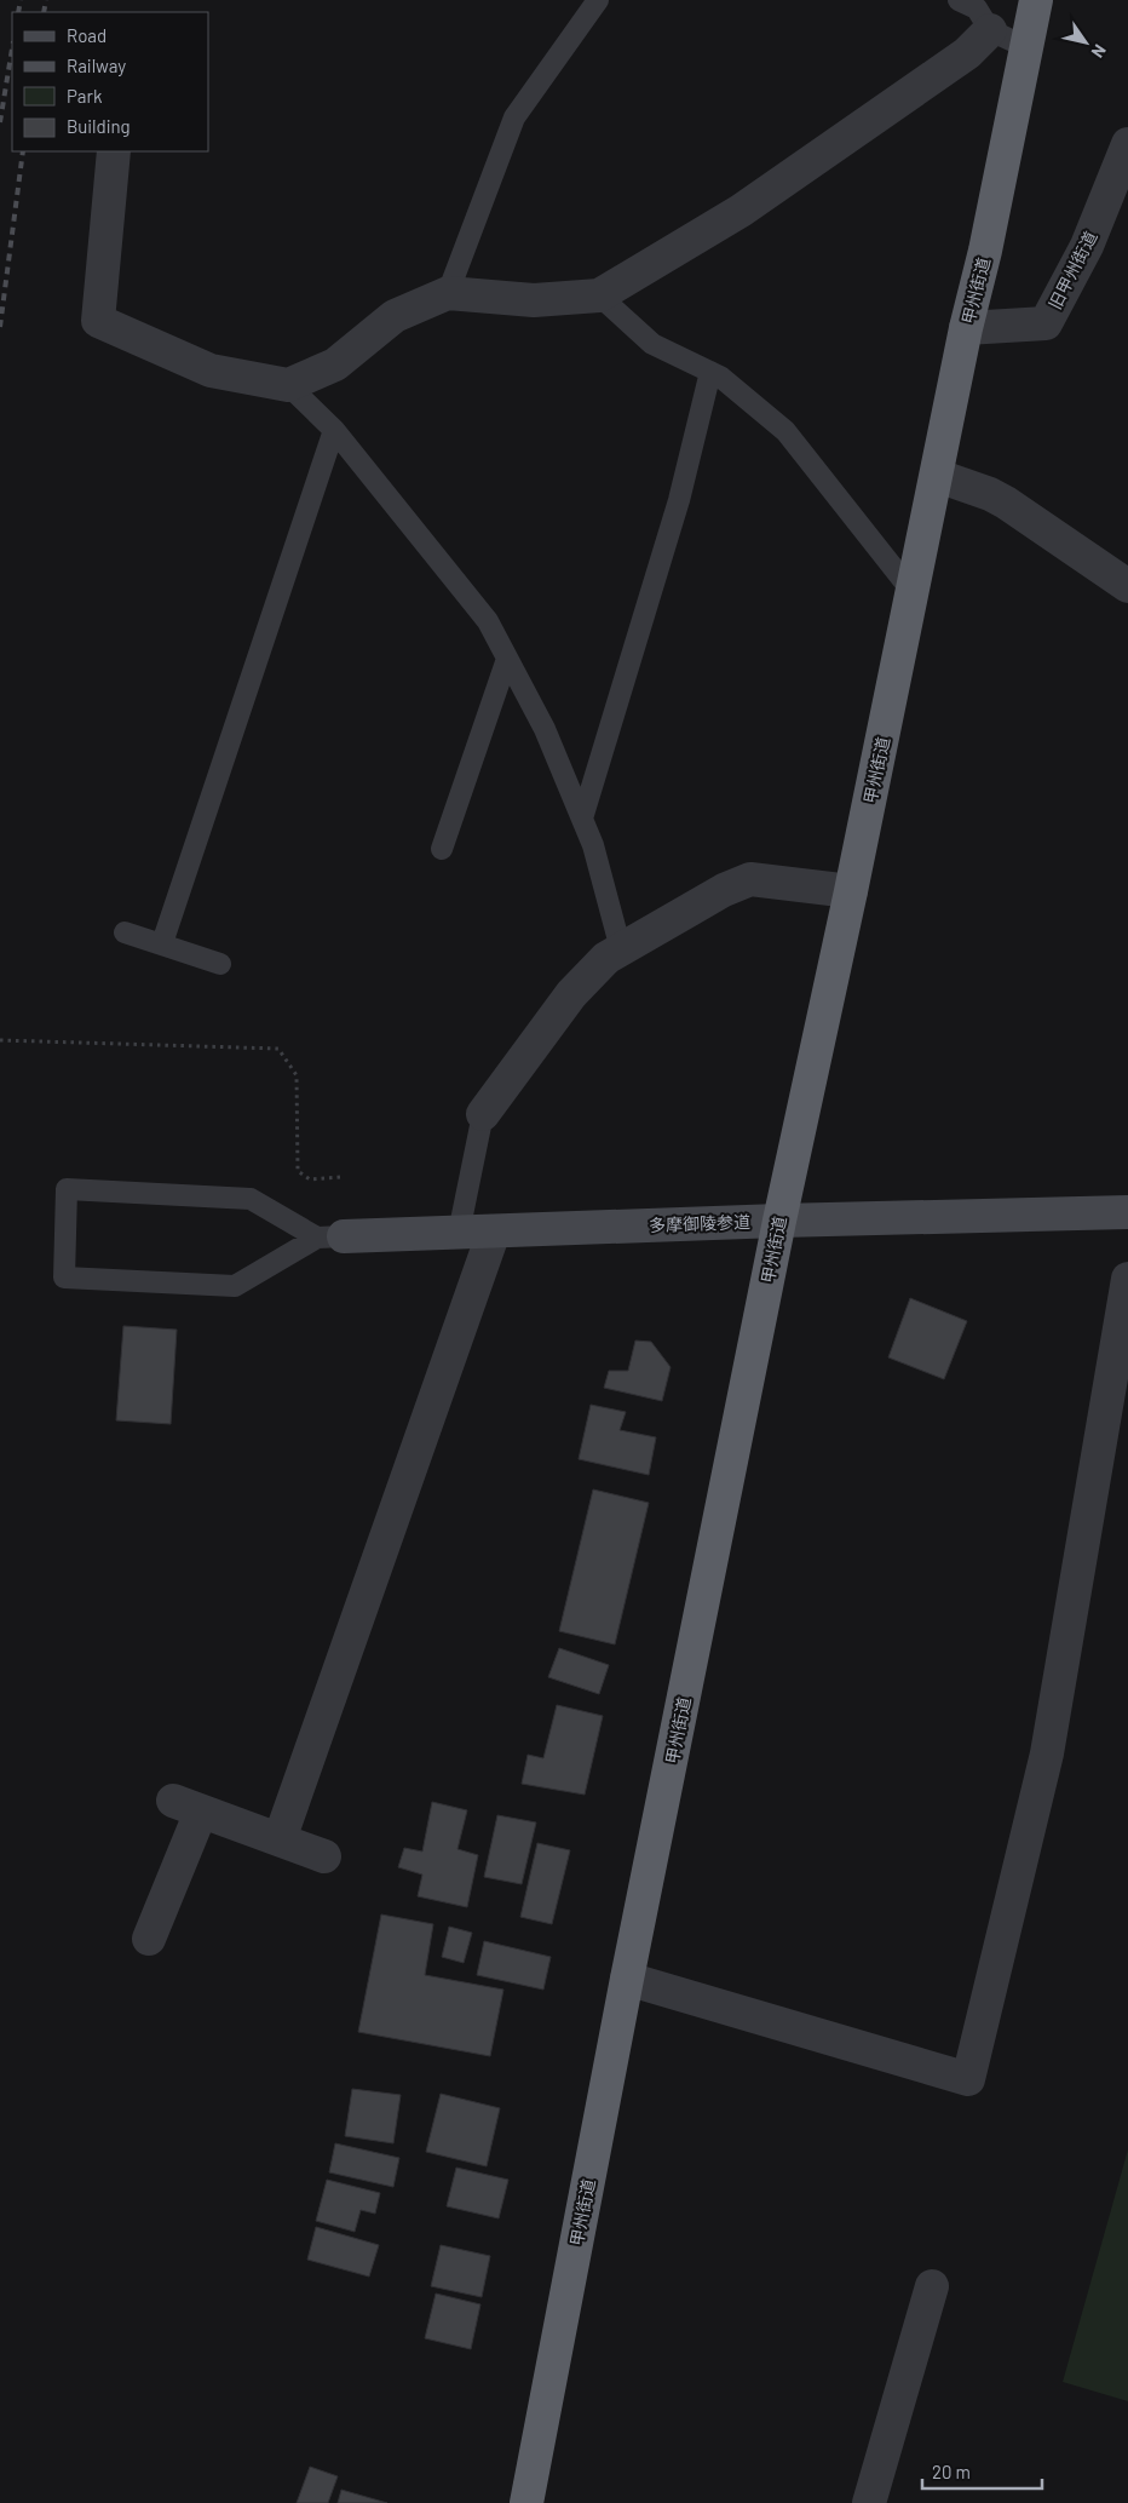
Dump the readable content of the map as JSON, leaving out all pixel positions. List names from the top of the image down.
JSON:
{
  "streets": {
    "highway": ["甲州街道"],
    "main road": ["多摩御陵参道"],
    "street": ["旧甲州街道"]
  },
  "crossings": [
    ["旧甲州街道", "甲州街道"],
    ["甲州街道", "多摩御陵参道"]
  ],
  "legend": [
    "Road",
    "Railway",
    "Park",
    "Building"
  ],
  "scale_bar": "20 m",
  "north": "bottom right"
}
